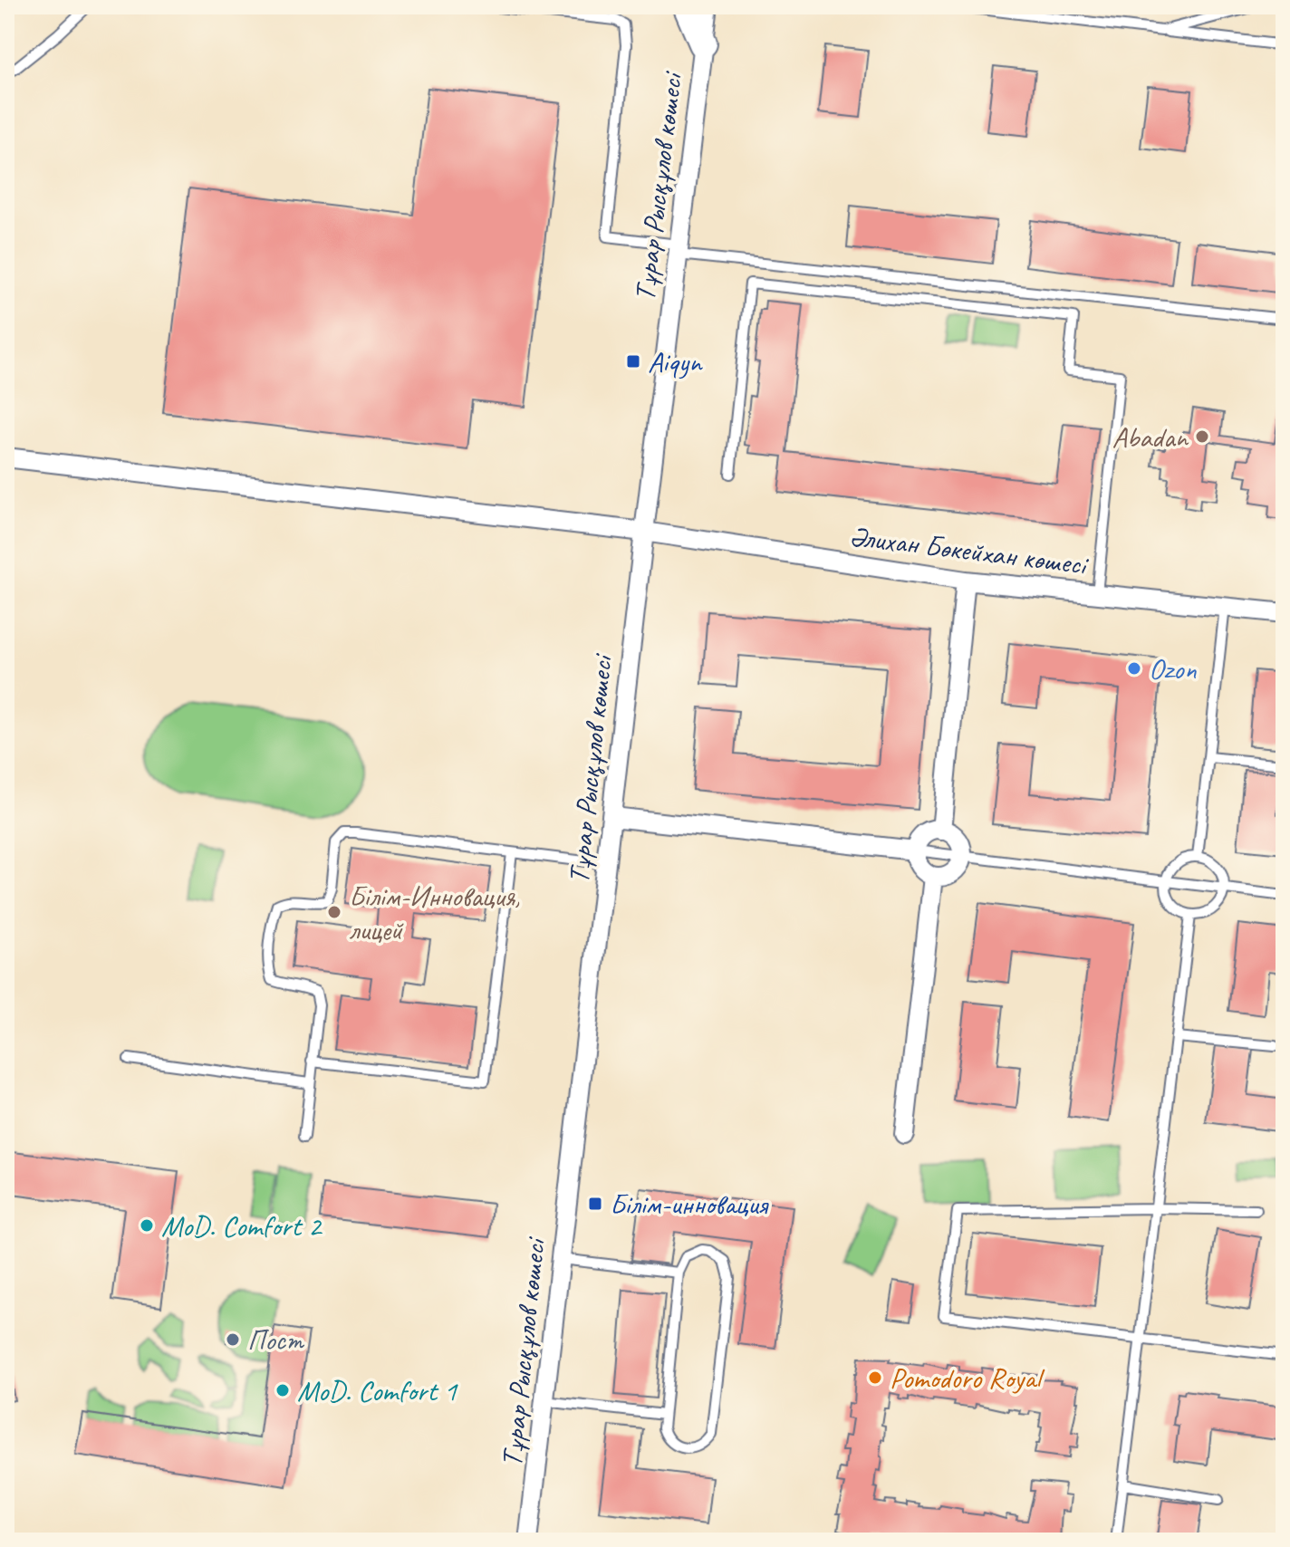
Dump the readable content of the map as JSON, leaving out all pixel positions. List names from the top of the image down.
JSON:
{
  "streets": {
    "street": ["Тұрар Рысқұлов көшесі", "Әлихан Бөкейхан көшесі"]
  },
  "crossings": [
    ["Тұрар Рысқұлов көшесі", "Әлихан Бөкейхан көшесі"]
  ],
  "places": {
    "transit": ["Aiqyn", "Білім-инновация"],
    "other": [
      "Abadan",
      "Ozon",
      "Білім-Инновация, лицей",
      "МoD. Comfort 2",
      "Пост",
      "Pomodoro Royal",
      "МoD. Comfort 1"
    ]
  }
}
